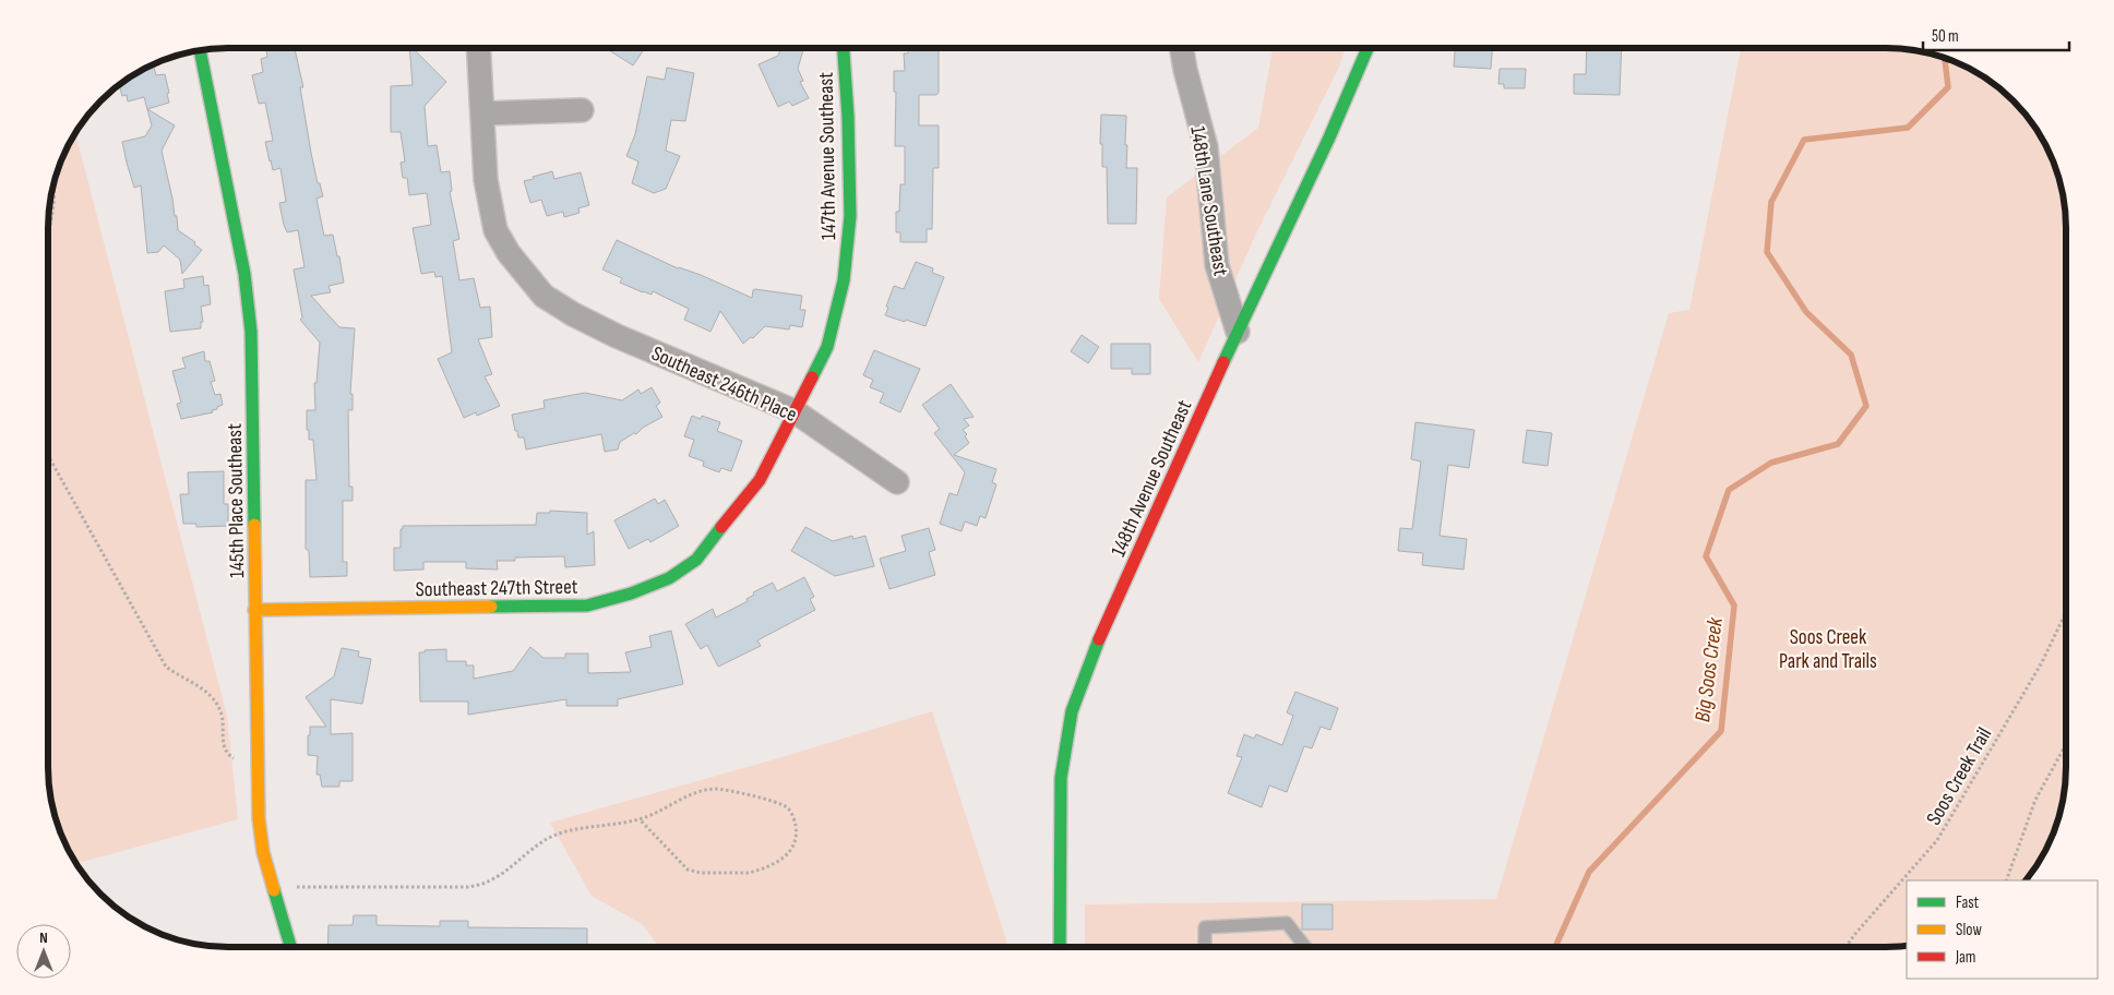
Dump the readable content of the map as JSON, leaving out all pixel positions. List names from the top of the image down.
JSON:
{
  "streets": {
    "street": [
      "147th Avenue Southeast",
      "148th Lane Southeast",
      "Southeast 246th Place",
      "148th Avenue Southeast",
      "145th Place Southeast",
      "Southeast 247th Street"
    ],
    "path": ["Soos Creek Trail"]
  },
  "crossings": [
    ["147th Avenue Southeast", "Southeast 246th Place"],
    ["147th Avenue Southeast", "Southeast 247th Street"],
    ["148th Lane Southeast", "148th Avenue Southeast"],
    ["145th Place Southeast", "Southeast 247th Street"]
  ],
  "water": ["Big Soos Creek"],
  "parks": ["Soos Creek Park and Trails"],
  "legend": ["Fast", "Slow", "Jam"],
  "scale_bar": "50 m",
  "north": "top"
}
